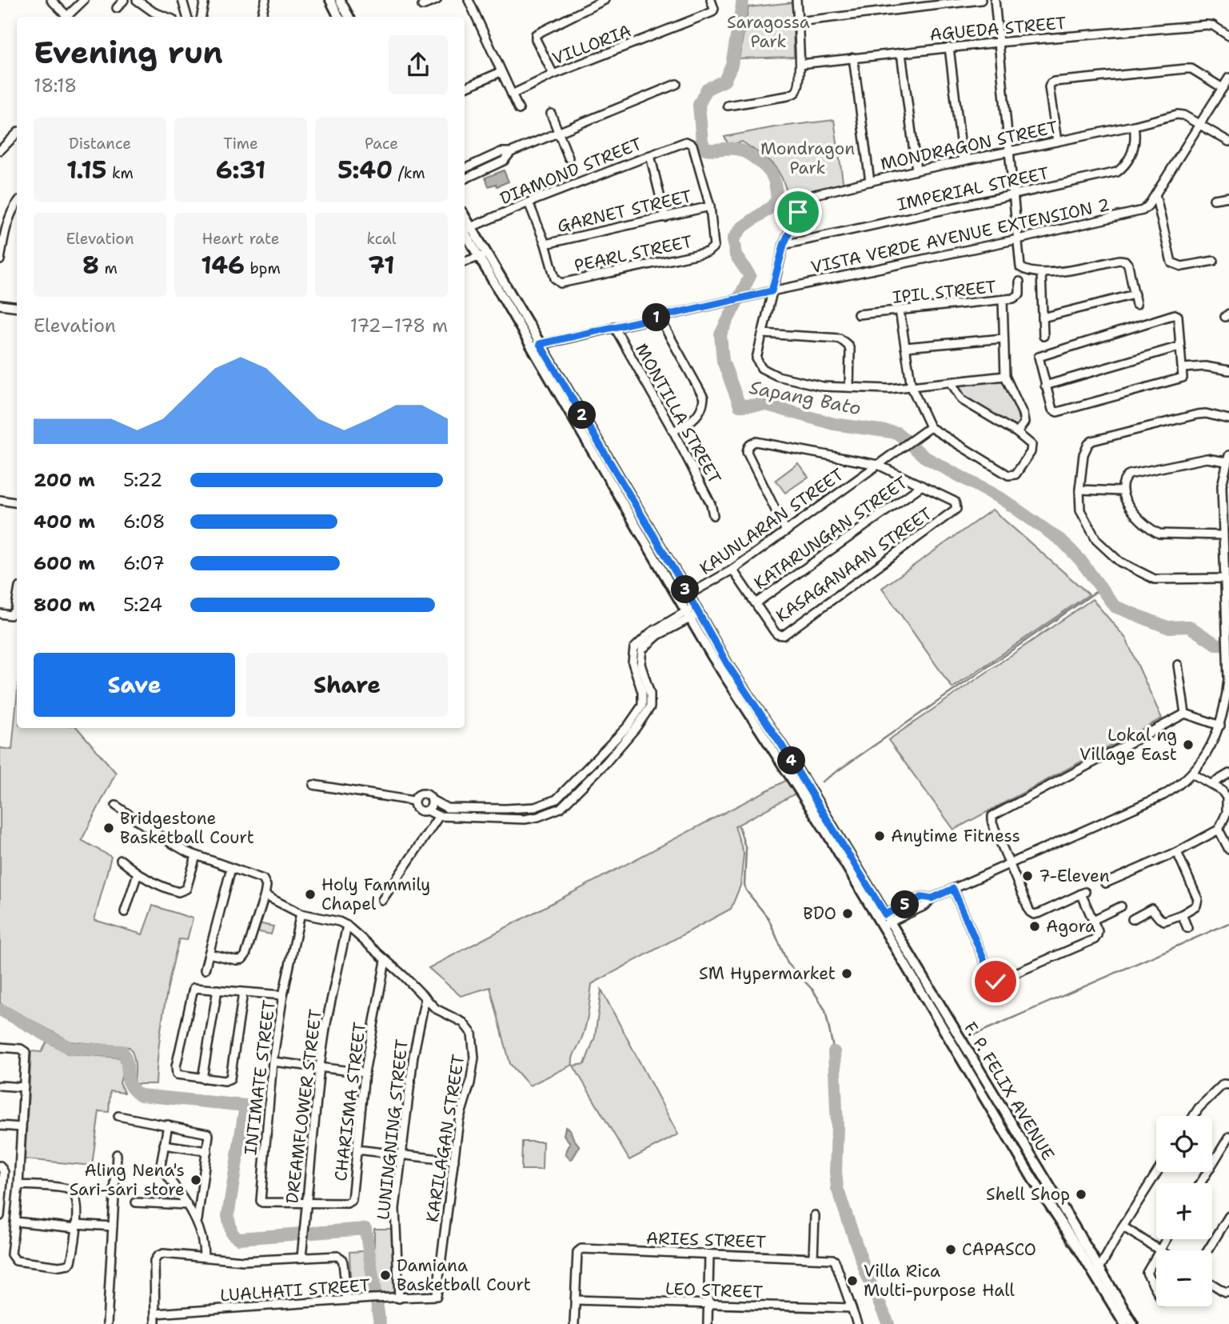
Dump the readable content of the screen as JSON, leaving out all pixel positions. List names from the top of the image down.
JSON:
{
  "streets": {
    "main road": ["F. P. FELIX AVENUE"],
    "street": [
      "AGUEDA STREET",
      "VILLORIA",
      "MONDRAGON STREET",
      "DIAMOND STREET",
      "IMPERIAL STREET",
      "GARNET STREET",
      "VISTA VERDE AVENUE EXTENSION 2",
      "PEARL STREET",
      "IPIL STREET",
      "MONTILLA STREET",
      "KAUNLARAN STREET",
      "KATARUNGAN STREET",
      "KASAGANAAN STREET",
      "INTIMATE STREET",
      "CHARISMA STREET",
      "DREAMFLOWER STREET",
      "LUNINGNING STREET",
      "KARILAGAN STREET",
      "ARIES STREET",
      "LUALHATI STREET",
      "LEO STREET"
    ]
  },
  "crossings": [
    ["MONDRAGON STREET", "IMPERIAL STREET"],
    ["MONDRAGON STREET", "VISTA VERDE AVENUE EXTENSION 2"],
    ["DIAMOND STREET", "GARNET STREET"],
    ["DIAMOND STREET", "PEARL STREET"],
    ["DIAMOND STREET", "F. P. FELIX AVENUE"],
    ["GARNET STREET", "PEARL STREET"],
    ["VISTA VERDE AVENUE EXTENSION 2", "MONTILLA STREET"],
    ["VISTA VERDE AVENUE EXTENSION 2", "F. P. FELIX AVENUE"],
    ["KAUNLARAN STREET", "KASAGANAAN STREET"],
    ["KAUNLARAN STREET", "F. P. FELIX AVENUE"],
    ["KATARUNGAN STREET", "KASAGANAAN STREET"],
    ["INTIMATE STREET", "CHARISMA STREET"],
    ["INTIMATE STREET", "DREAMFLOWER STREET"],
    ["CHARISMA STREET", "DREAMFLOWER STREET"],
    ["LUNINGNING STREET", "KARILAGAN STREET"],
    ["LUNINGNING STREET", "LUALHATI STREET"],
    ["KARILAGAN STREET", "LUALHATI STREET"],
    ["ARIES STREET", "LEO STREET"]
  ],
  "water": ["Sapang Bato"],
  "parks": ["Saragossa Park", "Mondragon Park"],
  "places": [
    "Lokal ng Village East",
    "Bridgestone Basketball Court",
    "Anytime Fitness",
    "7-Eleven",
    "Holy Fammily Chapel",
    "BDO",
    "Agora",
    "SM Hypermarket",
    "Aling Nena's Sari-sari store",
    "Shell Shop",
    "CAPASCO",
    "Damiana Basketball Court",
    "Villa Rica Multi-purpose Hall"
  ],
  "page": {
    "heading": ["Evening run", "18:18"],
    "stats": [
      ["Distance", "1.15 km"],
      ["Time", "6:31"],
      ["Pace", "5:40 /km"],
      ["Elevation", "8 m"],
      ["Heart rate", "146 bpm"],
      ["kcal", "71"]
    ],
    "chart": ["Elevation", "172–178 m"],
    "pins": [
      "1",
      "2",
      "3",
      "4",
      "5"
    ],
    "list": [
      {
        "name": "200 m",
        "note": "5:22"
      },
      {
        "name": "400 m",
        "note": "6:08"
      },
      {
        "name": "600 m",
        "note": "6:07"
      },
      {
        "name": "800 m",
        "note": "5:24"
      }
    ],
    "buttons": ["Save", "Share"],
    "map_buttons": ["+", "−"]
  }
}
